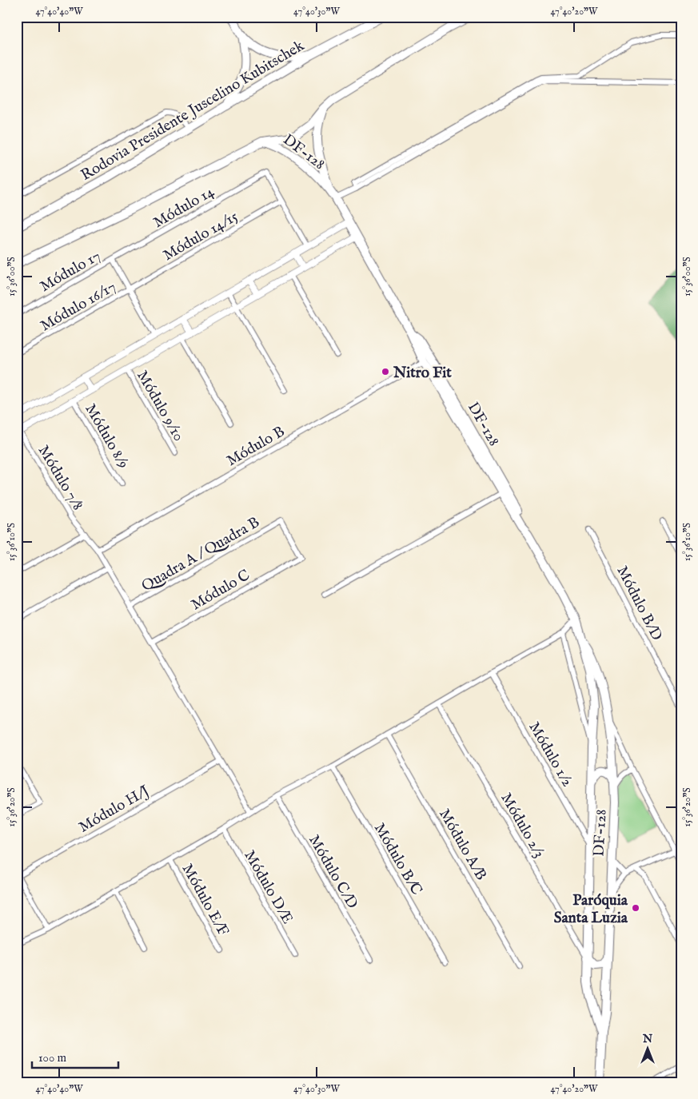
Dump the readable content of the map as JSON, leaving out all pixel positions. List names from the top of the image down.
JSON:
{
  "streets": {
    "main road": ["Rodovia Presidente Juscelino Kubitschek", "DF-128"],
    "street": [
      "Módulo 14",
      "Módulo 14/15",
      "Módulo 17",
      "Módulo 16/17",
      "Módulo 9/10",
      "Módulo 8/9",
      "Módulo B",
      "Módulo 7/8",
      "Quadra A / Quadra B",
      "Módulo C",
      "Módulo B/D",
      "Módulo 1/2",
      "Módulo H/J",
      "Módulo 2/3",
      "Módulo A/B",
      "Módulo B/C",
      "Módulo C/D",
      "Módulo D/E",
      "Módulo E/F"
    ]
  },
  "crossings": [
    ["DF-128", "Módulo B"],
    ["DF-128", "Módulo 1/2"],
    ["DF-128", "Módulo 2/3"],
    ["Módulo 14", "Módulo 14/15"],
    ["Módulo 14", "Módulo 17"],
    ["Módulo 14/15", "Módulo 16/17"],
    ["Módulo B", "Módulo 7/8"],
    ["Módulo 7/8", "Quadra A / Quadra B"],
    ["Módulo 7/8", "Módulo C"],
    ["Módulo 7/8", "Módulo H/J"],
    ["Quadra A / Quadra B", "Módulo C"]
  ],
  "places": ["Nitro Fit", "Paróquia Santa Luzia"],
  "scale_bar": "100 m",
  "north": "top",
  "coordinates": [
    "47°40'40\"W",
    "47°40'30\"W",
    "47°40'20\"W",
    "15°36'00\"S",
    "15°36'10\"S",
    "15°36'20\"S"
  ]
}
